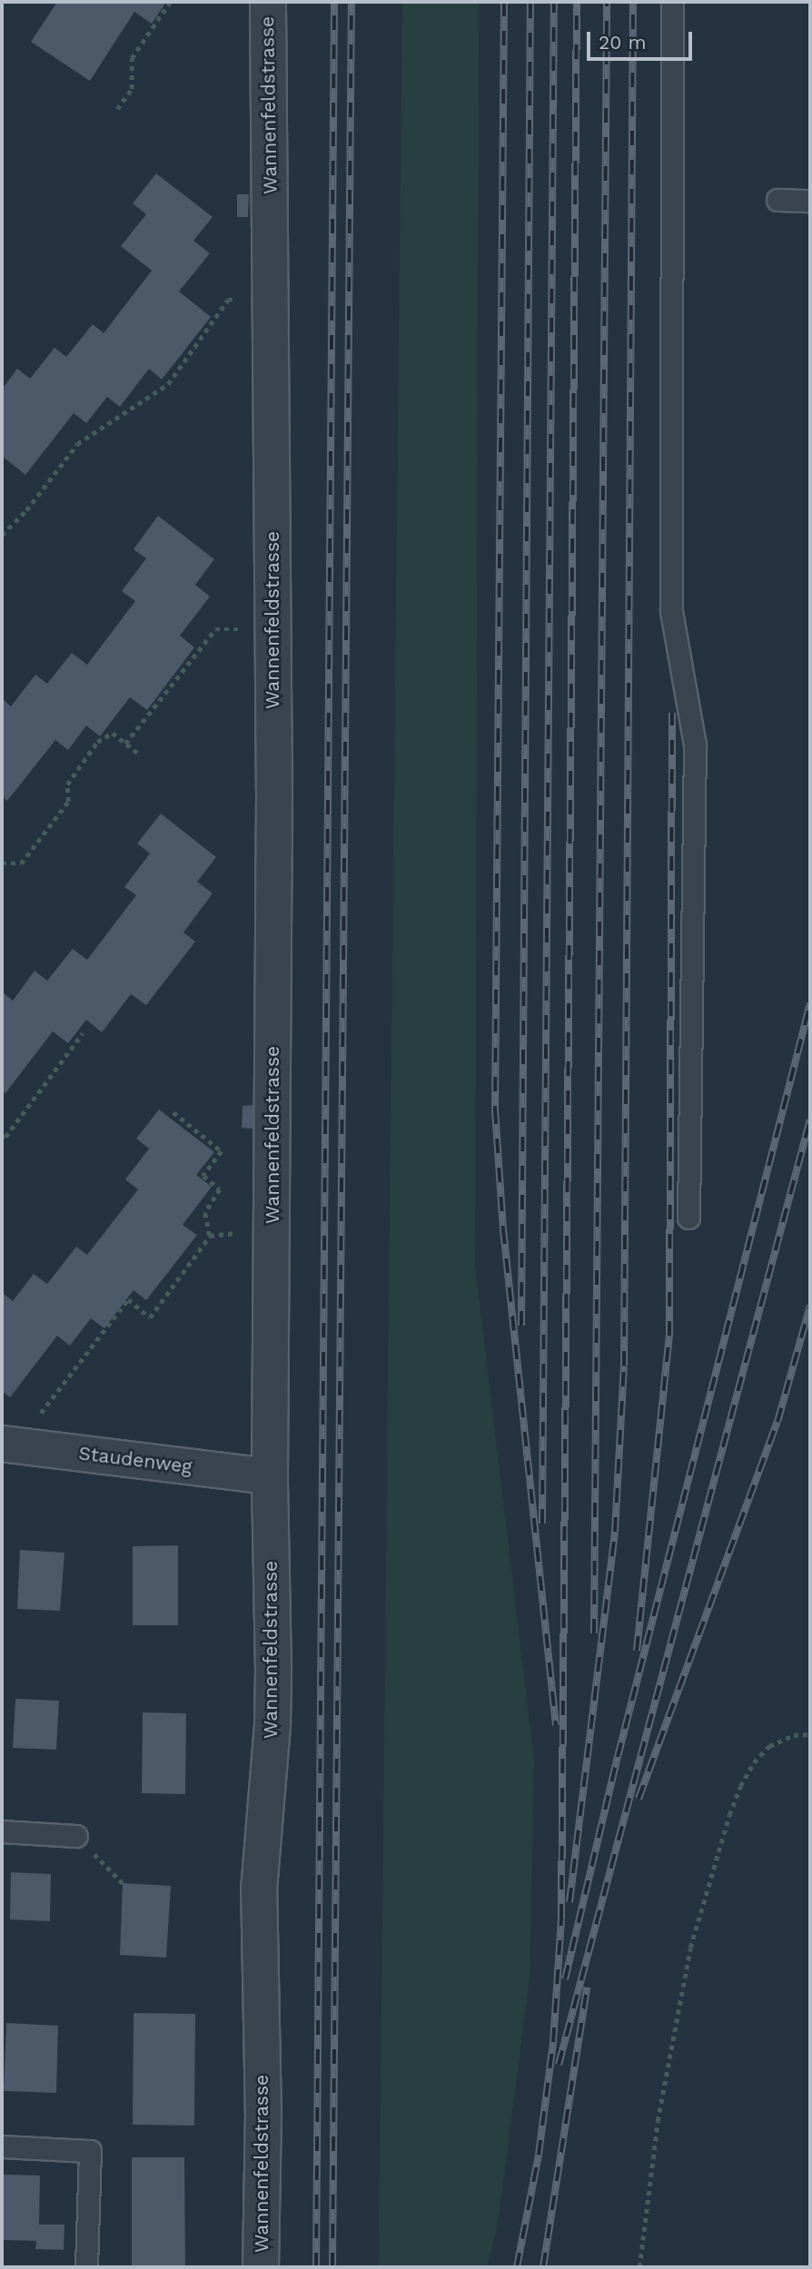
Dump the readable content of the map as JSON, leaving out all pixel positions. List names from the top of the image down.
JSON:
{
  "streets": {
    "street": ["Wannenfeldstrasse", "Staudenweg"]
  },
  "crossings": [
    ["Wannenfeldstrasse", "Staudenweg"]
  ],
  "scale_bar": "20 m"
}
